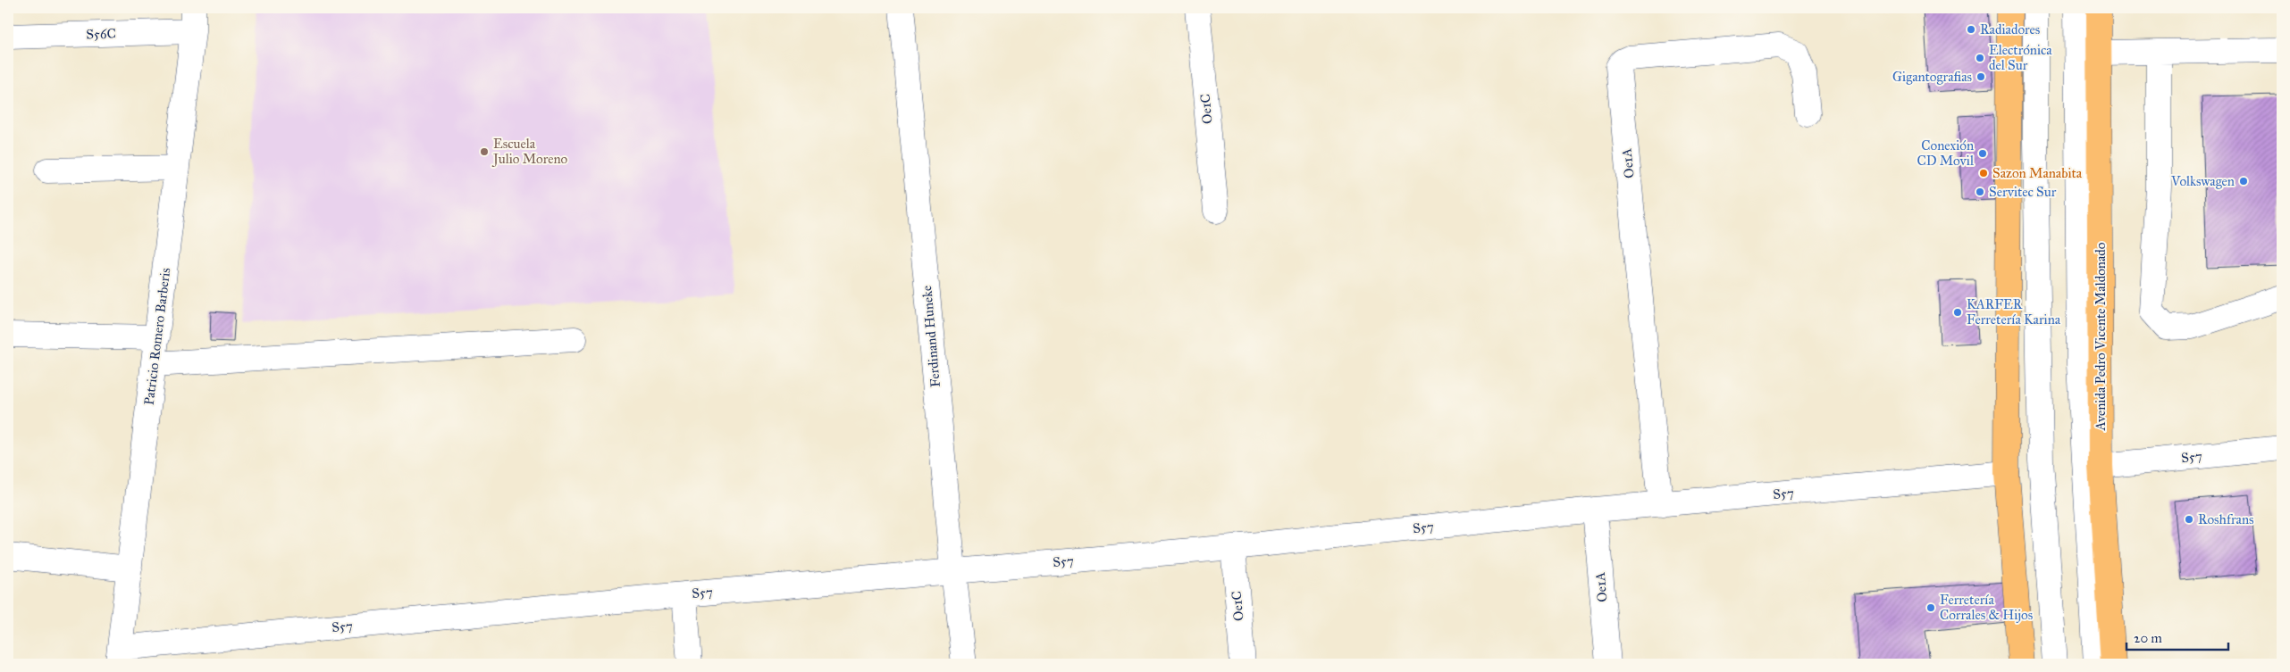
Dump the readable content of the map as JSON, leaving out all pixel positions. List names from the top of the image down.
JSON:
{
  "streets": {
    "main road": ["Avenida Pedro Vicente Maldonado"],
    "street": [
      "S56C",
      "Oe1C",
      "Oe1A",
      "Patricio Romero Barberis",
      "Ferdinand Huneke",
      "S57"
    ]
  },
  "crossings": [
    ["S56C", "Patricio Romero Barberis"],
    ["Oe1C", "S57"],
    ["Oe1A", "S57"],
    ["Patricio Romero Barberis", "S57"],
    ["Ferdinand Huneke", "S57"],
    ["Avenida Pedro Vicente Maldonado", "S57"]
  ],
  "places": [
    "Radiadores",
    "Electrónica del Sur",
    "Gigantografias",
    "Escuela Julio Moreno",
    "Conexión CD Movil",
    "Sazon Manabita",
    "Volkswagen",
    "Servitec Sur",
    "KARFER Ferretería Karina",
    "Roshfrans",
    "Ferretería Corrales & Hijos"
  ],
  "scale_bar": "20 m"
}
